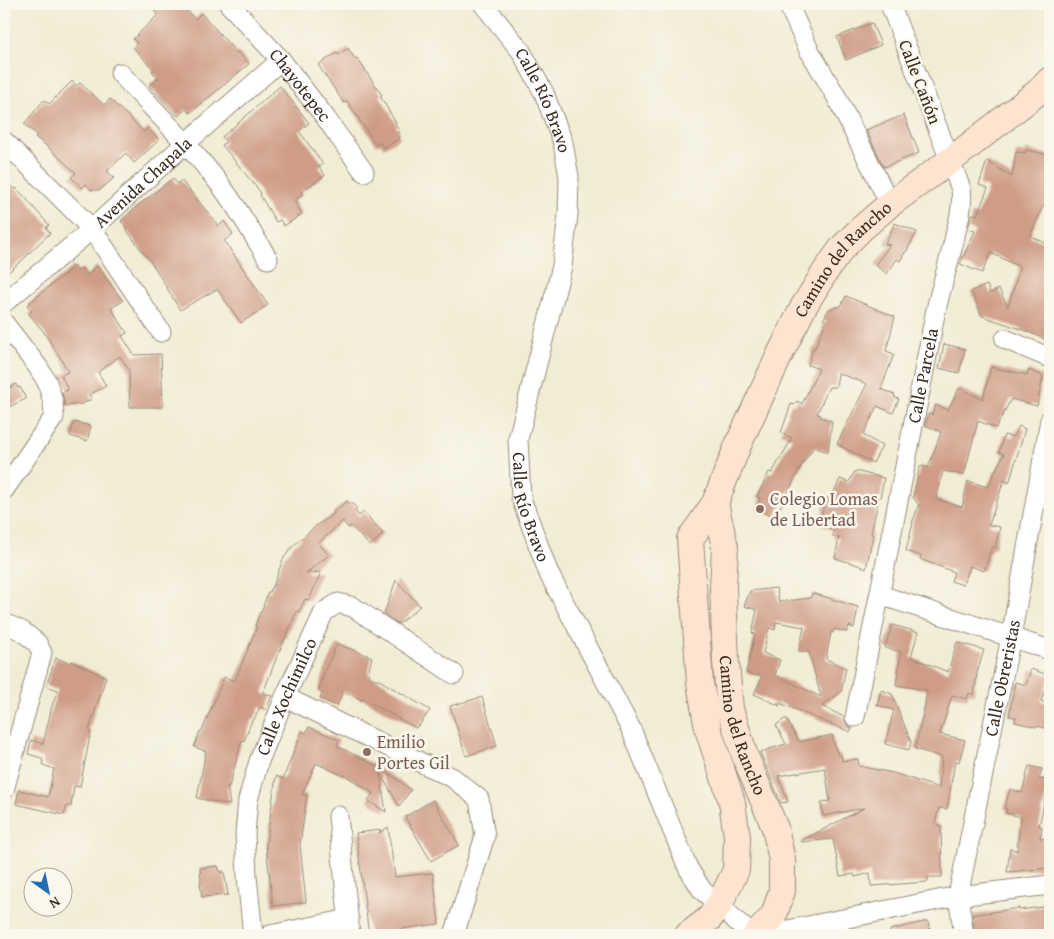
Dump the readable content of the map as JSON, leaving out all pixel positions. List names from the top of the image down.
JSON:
{
  "streets": {
    "main road": ["Camino del Rancho"],
    "street": [
      "Calle Cañón",
      "Chayotepec",
      "Calle Río Bravo",
      "Avenida Chapala",
      "Calle Parcela",
      "Calle Obreristas",
      "Calle Xochimilco"
    ]
  },
  "crossings": [
    ["Calle Cañón", "Camino del Rancho"],
    ["Calle Cañón", "Calle Parcela"],
    ["Chayotepec", "Avenida Chapala"],
    ["Calle Río Bravo", "Camino del Rancho"],
    ["Camino del Rancho", "Calle Parcela"]
  ],
  "places": ["Colegio Lomas de Libertad", "Emilio Portes Gil"],
  "north": "bottom right"
}
